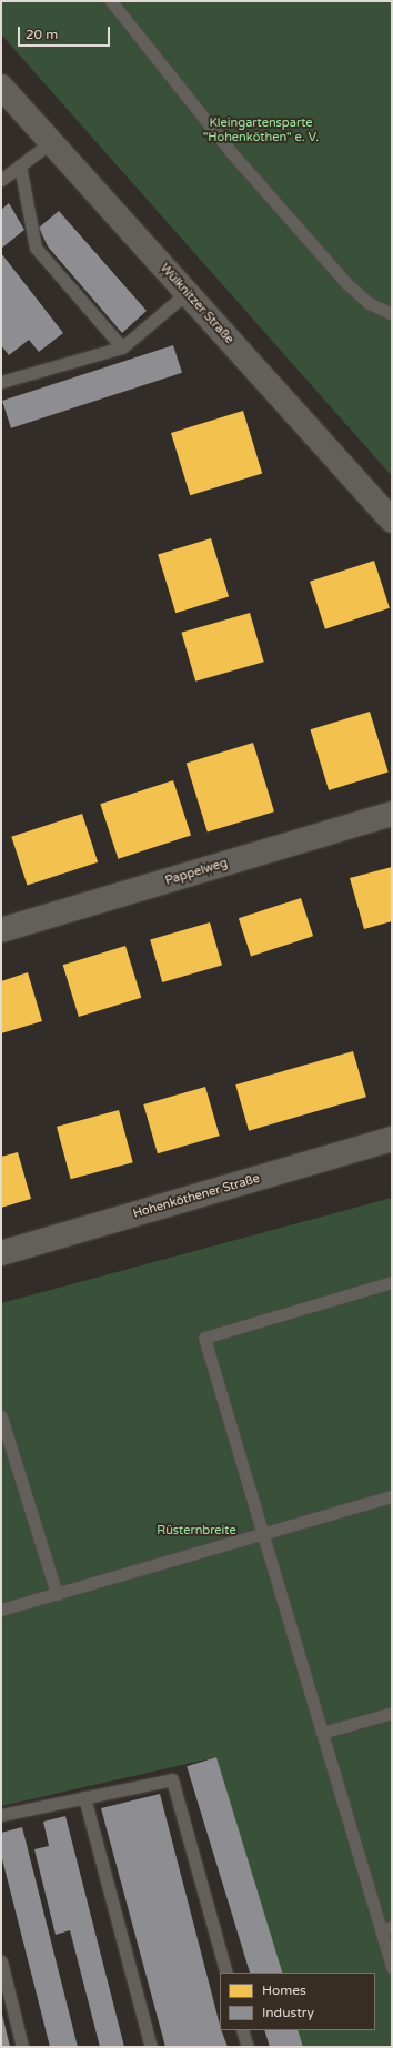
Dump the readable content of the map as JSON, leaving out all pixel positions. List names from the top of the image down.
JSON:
{
  "streets": {
    "street": ["Wülknitzer Straße", "Pappelweg", "Hohenköthener Straße"]
  },
  "parks": ["Kleingartensparte \"Hohenköthen\" e. V.", "Rüsternbreite"],
  "legend": ["Homes", "Industry"],
  "scale_bar": "20 m"
}
